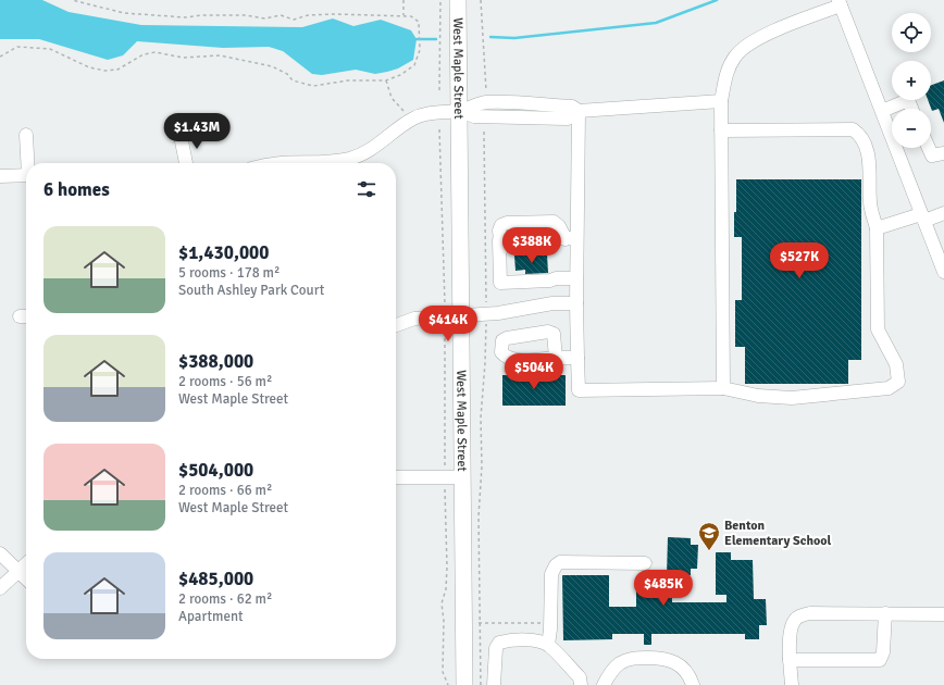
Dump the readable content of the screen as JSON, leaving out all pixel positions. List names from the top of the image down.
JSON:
{
  "streets": {
    "main road": ["West Maple Street"]
  },
  "places": {
    "school or university": ["Benton Elementary School"]
  },
  "page": {
    "map_buttons": ["+", "−"],
    "price": [
      "$1.43M",
      "$388K",
      "$527K",
      "$414K",
      "$504K",
      "$485K"
    ],
    "heading": "6 homes",
    "list": [
      {
        "name": "$1,430,000",
        "note": "5 rooms · 178 m² · South Ashley Park Court"
      },
      {
        "name": "$388,000",
        "note": "2 rooms · 56 m² · West Maple Street"
      },
      {
        "name": "$504,000",
        "note": "2 rooms · 66 m² · West Maple Street"
      },
      {
        "name": "$485,000",
        "note": "2 rooms · 62 m² · Apartment"
      }
    ]
  }
}
